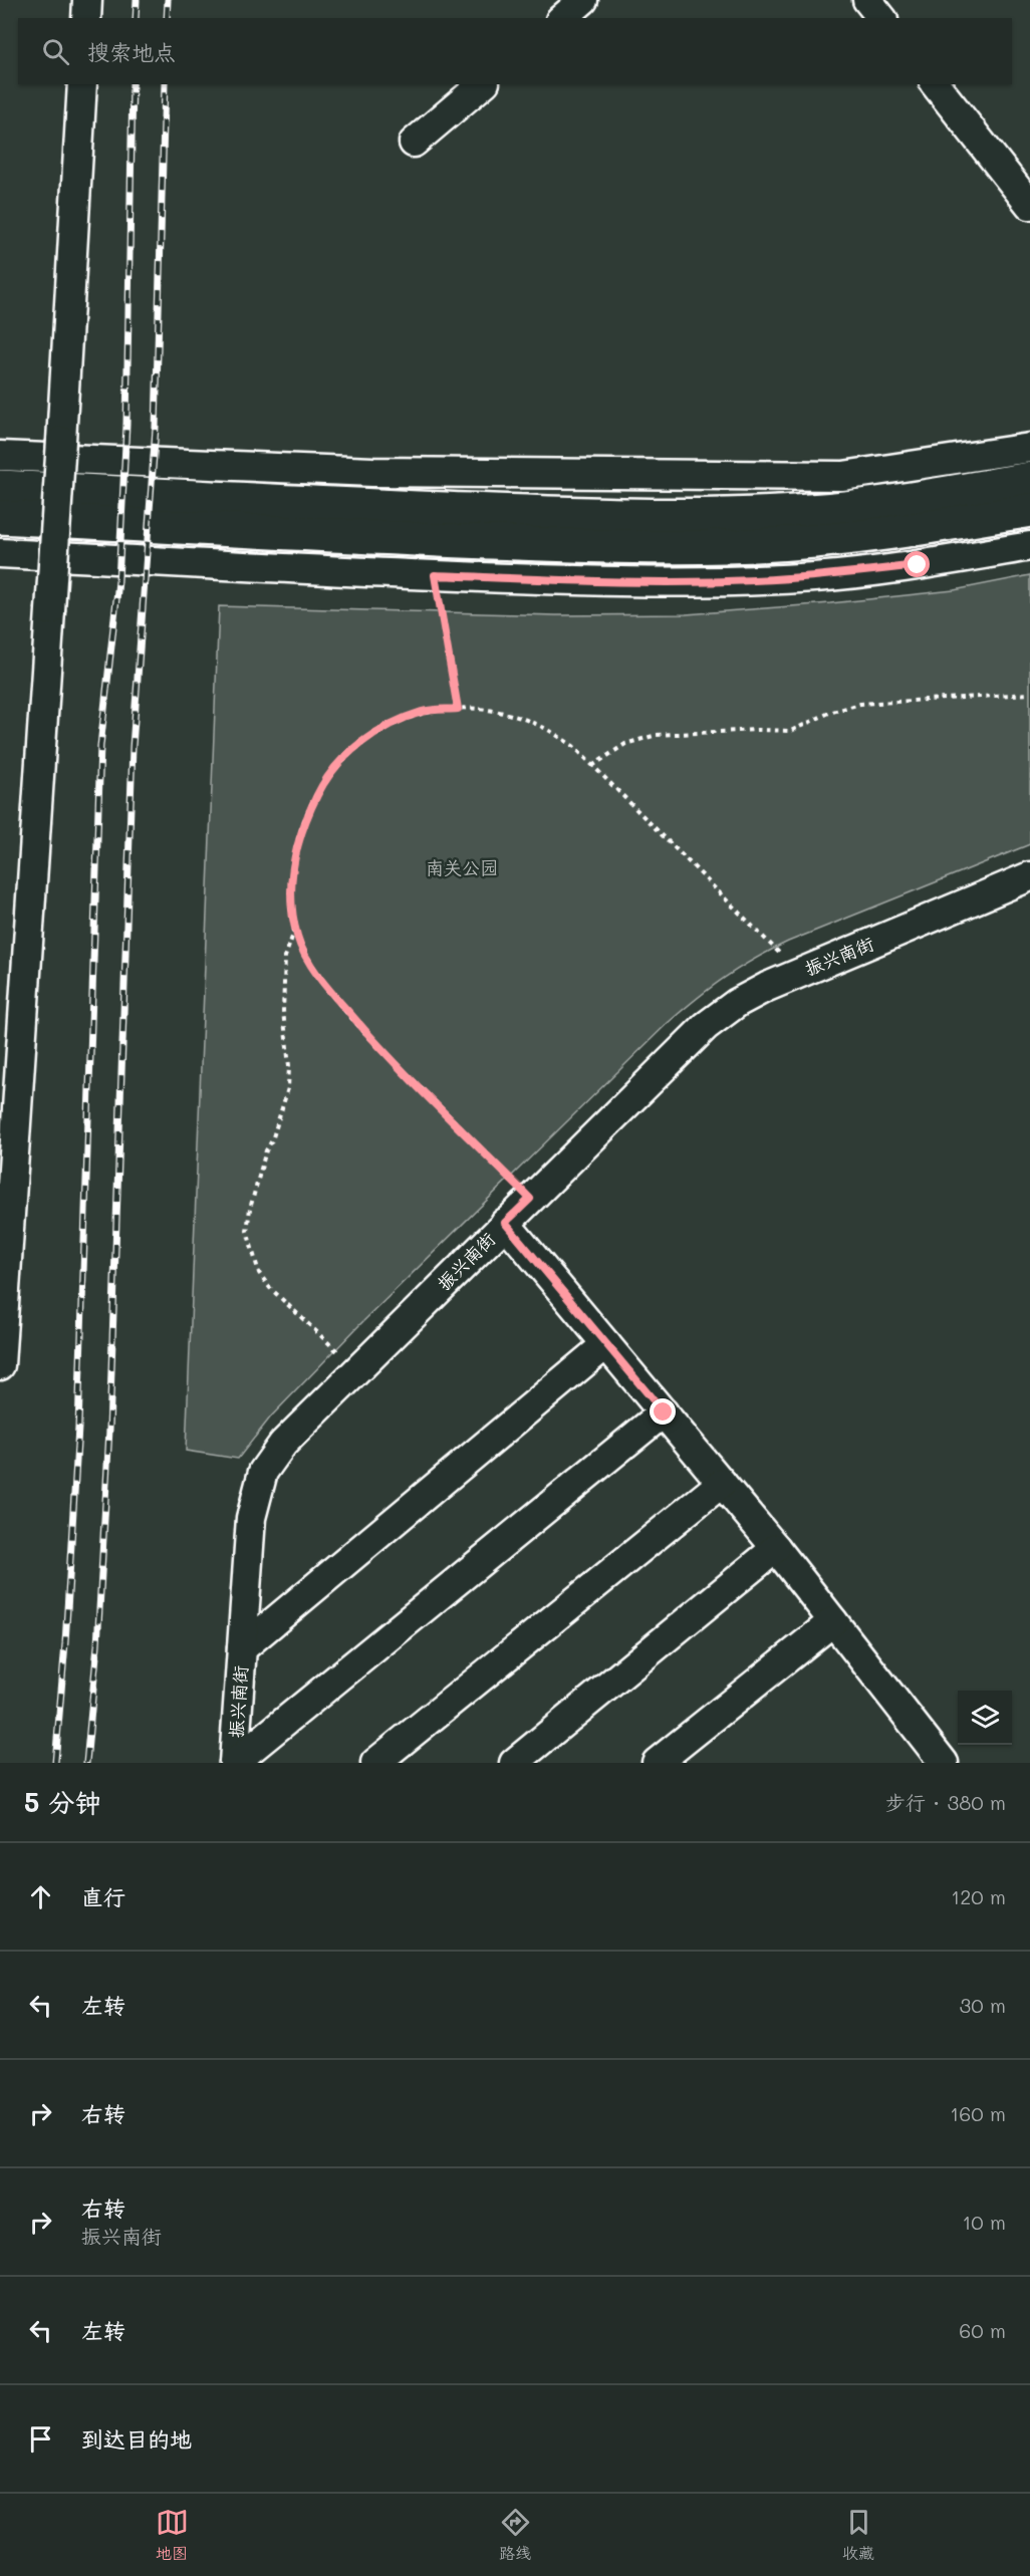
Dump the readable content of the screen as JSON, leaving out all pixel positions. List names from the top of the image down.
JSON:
{
  "streets": {
    "street": ["振兴南街"]
  },
  "parks": ["南关公园"],
  "page": {
    "search": "搜索地点",
    "heading": ["5 分钟", "步行 · 380 m"],
    "list": [
      ["直行", "120 m"],
      ["左转", "30 m"],
      ["右转", "160 m"],
      ["右转", "振兴南街", "10 m"],
      ["左转", "60 m"],
      "到达目的地"
    ],
    "nav": ["地图", "路线", "收藏"]
  }
}
